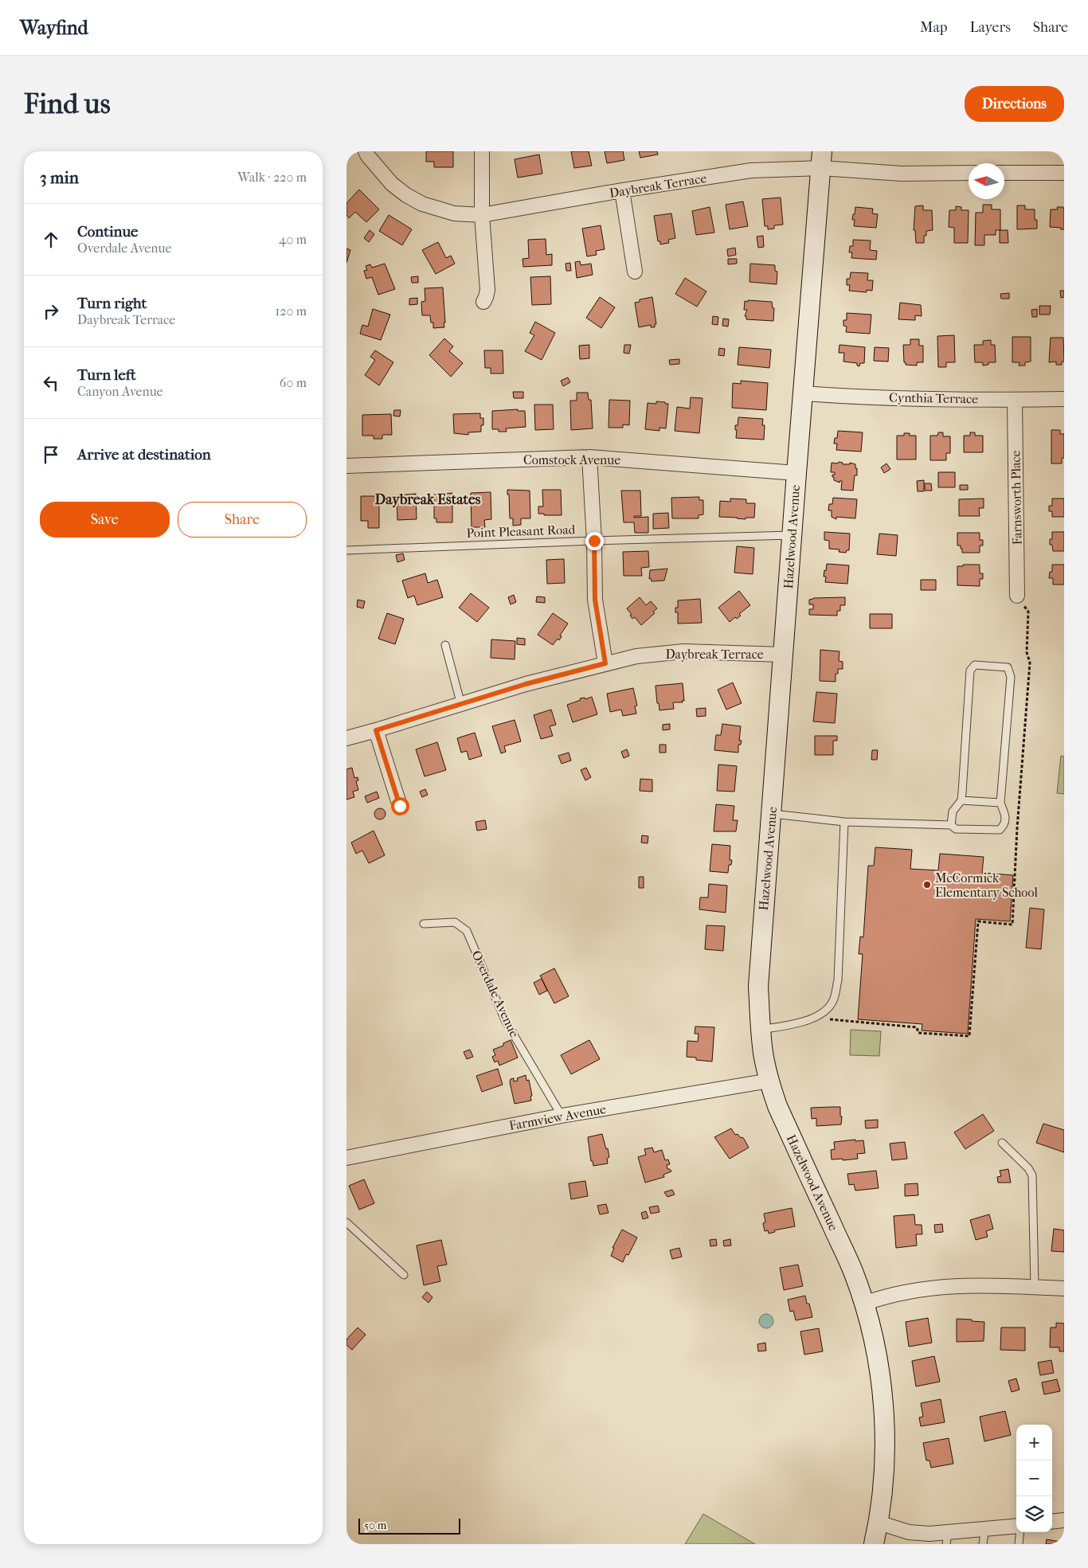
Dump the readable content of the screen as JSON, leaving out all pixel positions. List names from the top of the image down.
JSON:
{
  "streets": {
    "street": [
      "Daybreak Terrace",
      "Cynthia Terrace",
      "Comstock Avenue",
      "Farnsworth Place",
      "Hazelwood Avenue",
      "Farmview Avenue"
    ],
    "lane": ["Point Pleasant Road", "Overdale Avenue"]
  },
  "crossings": [
    ["Daybreak Terrace", "Hazelwood Avenue"],
    ["Cynthia Terrace", "Farnsworth Place"],
    ["Cynthia Terrace", "Hazelwood Avenue"],
    ["Comstock Avenue", "Hazelwood Avenue"],
    ["Point Pleasant Road", "Hazelwood Avenue"],
    ["Hazelwood Avenue", "Farmview Avenue"],
    ["Overdale Avenue", "Farmview Avenue"]
  ],
  "districts": ["Daybreak Estates"],
  "places": ["McCormick Elementary School"],
  "scale_bar": "50 m",
  "north": "left",
  "page": {
    "header": "Wayfind",
    "nav": ["Map", "Layers", "Share"],
    "buttons": [
      "Directions",
      ["Save", "Share"]
    ],
    "title": "Find us",
    "heading": ["3 min", "Walk · 220 m"],
    "list": [
      ["Continue", "Overdale Avenue", "40 m"],
      ["Turn right", "Daybreak Terrace", "120 m"],
      ["Turn left", "Canyon Avenue", "60 m"],
      "Arrive at destination"
    ],
    "map_buttons": ["+", "−"],
    "scale": "50 m"
  }
}
